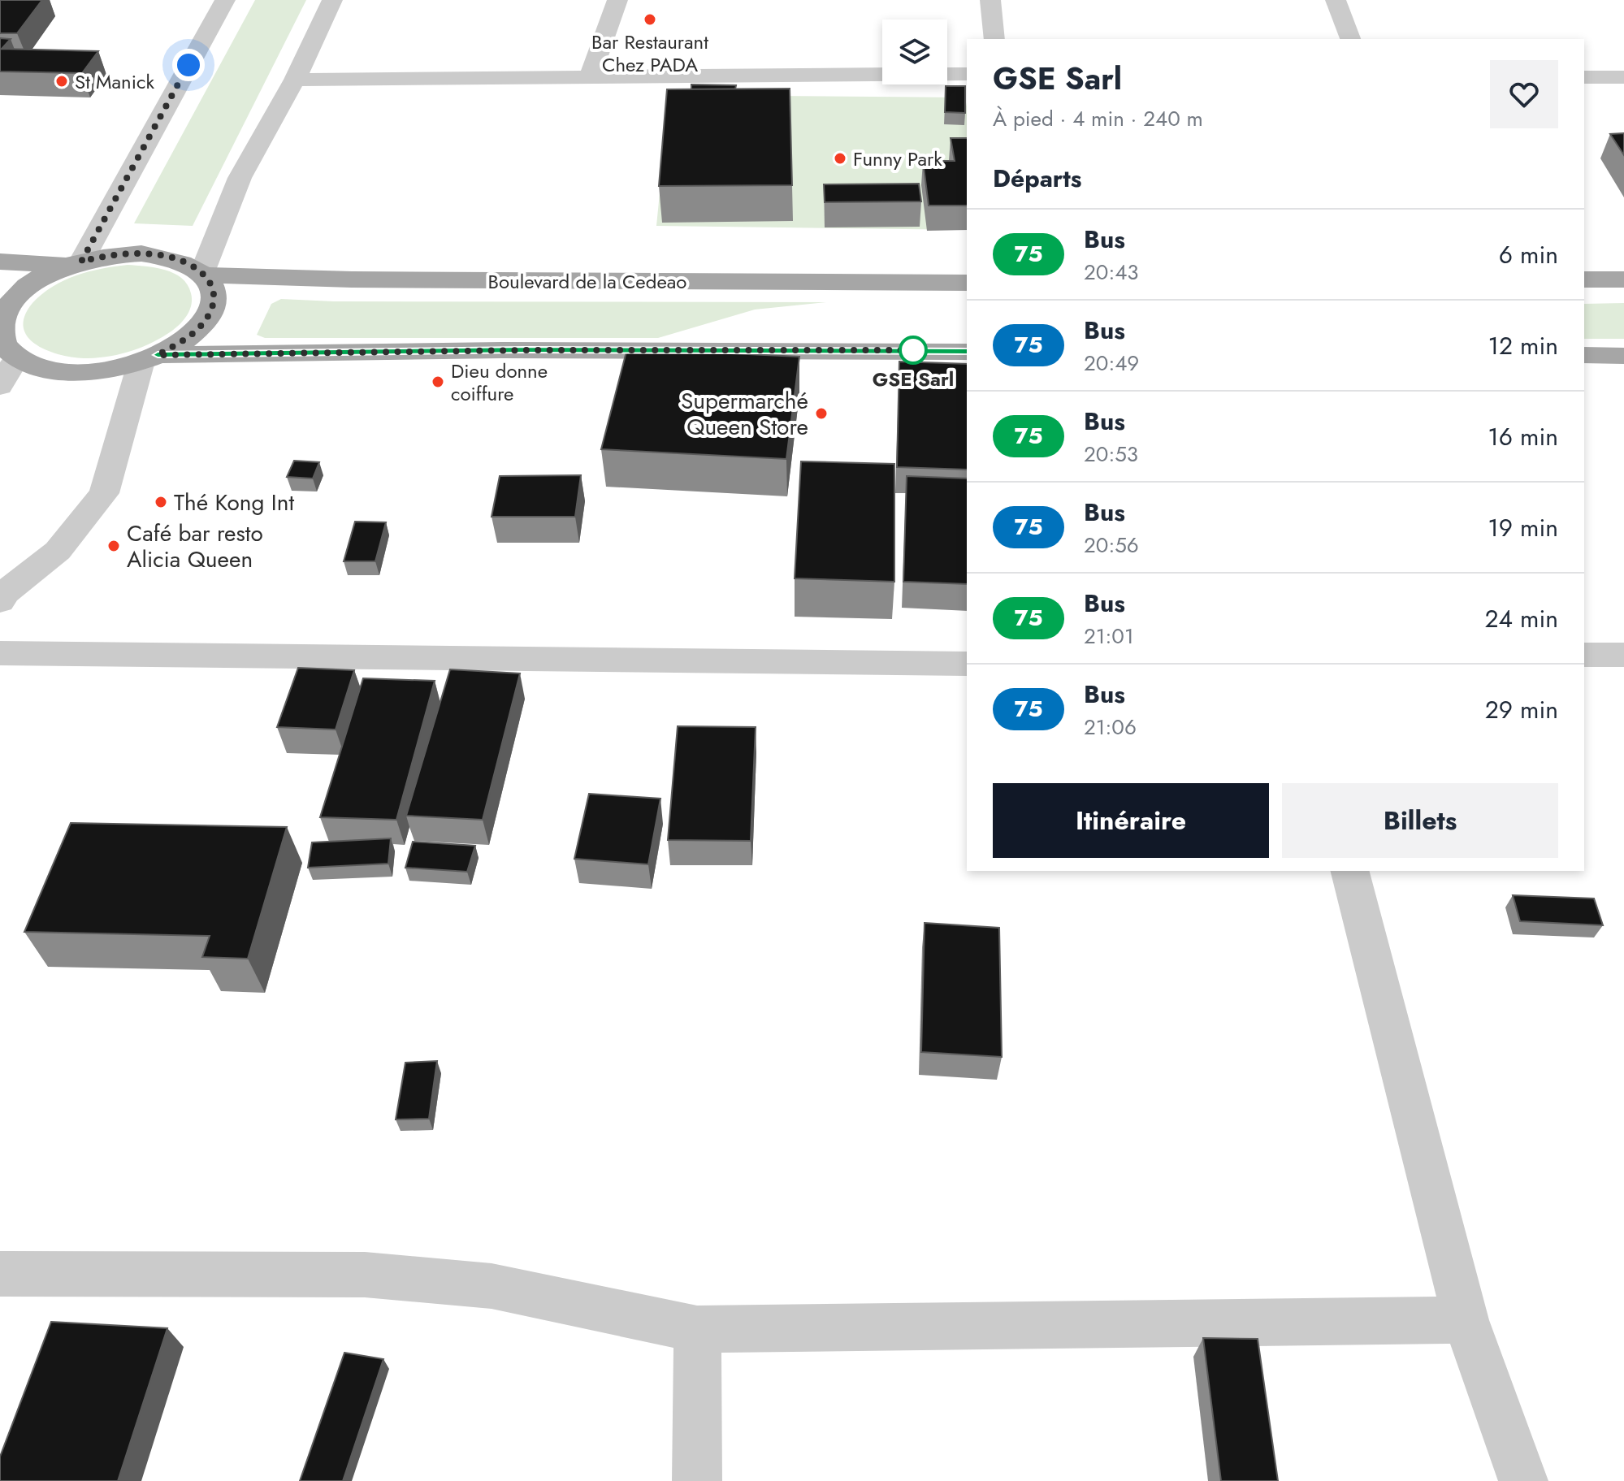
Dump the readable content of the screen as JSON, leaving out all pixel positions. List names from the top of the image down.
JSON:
{
  "streets": {
    "main road": ["Boulevard de la Cedeao"]
  },
  "places": [
    "Bar Restaurant Chez PADA",
    "St Manick",
    "Funny Park",
    "GSE Sarl",
    "Dieu donne coiffure",
    "Supermarché Queen Store",
    "Thé Kong Int",
    "Café bar resto Alicia Queen"
  ],
  "lines": ["bus line 75"],
  "page": {
    "heading": [
      ["GSE Sarl", "À pied · 4 min · 240 m"],
      "Départs"
    ],
    "list": [
      {
        "mark": "75",
        "name": "Bus",
        "note": "20:43",
        "value": "6 min"
      },
      {
        "mark": "75",
        "name": "Bus",
        "note": "20:49",
        "value": "12 min"
      },
      {
        "mark": "75",
        "name": "Bus",
        "note": "20:53",
        "value": "16 min"
      },
      {
        "mark": "75",
        "name": "Bus",
        "note": "20:56",
        "value": "19 min"
      },
      {
        "mark": "75",
        "name": "Bus",
        "note": "21:01",
        "value": "24 min"
      },
      {
        "mark": "75",
        "name": "Bus",
        "note": "21:06",
        "value": "29 min"
      }
    ],
    "buttons": ["Itinéraire", "Billets"]
  }
}
